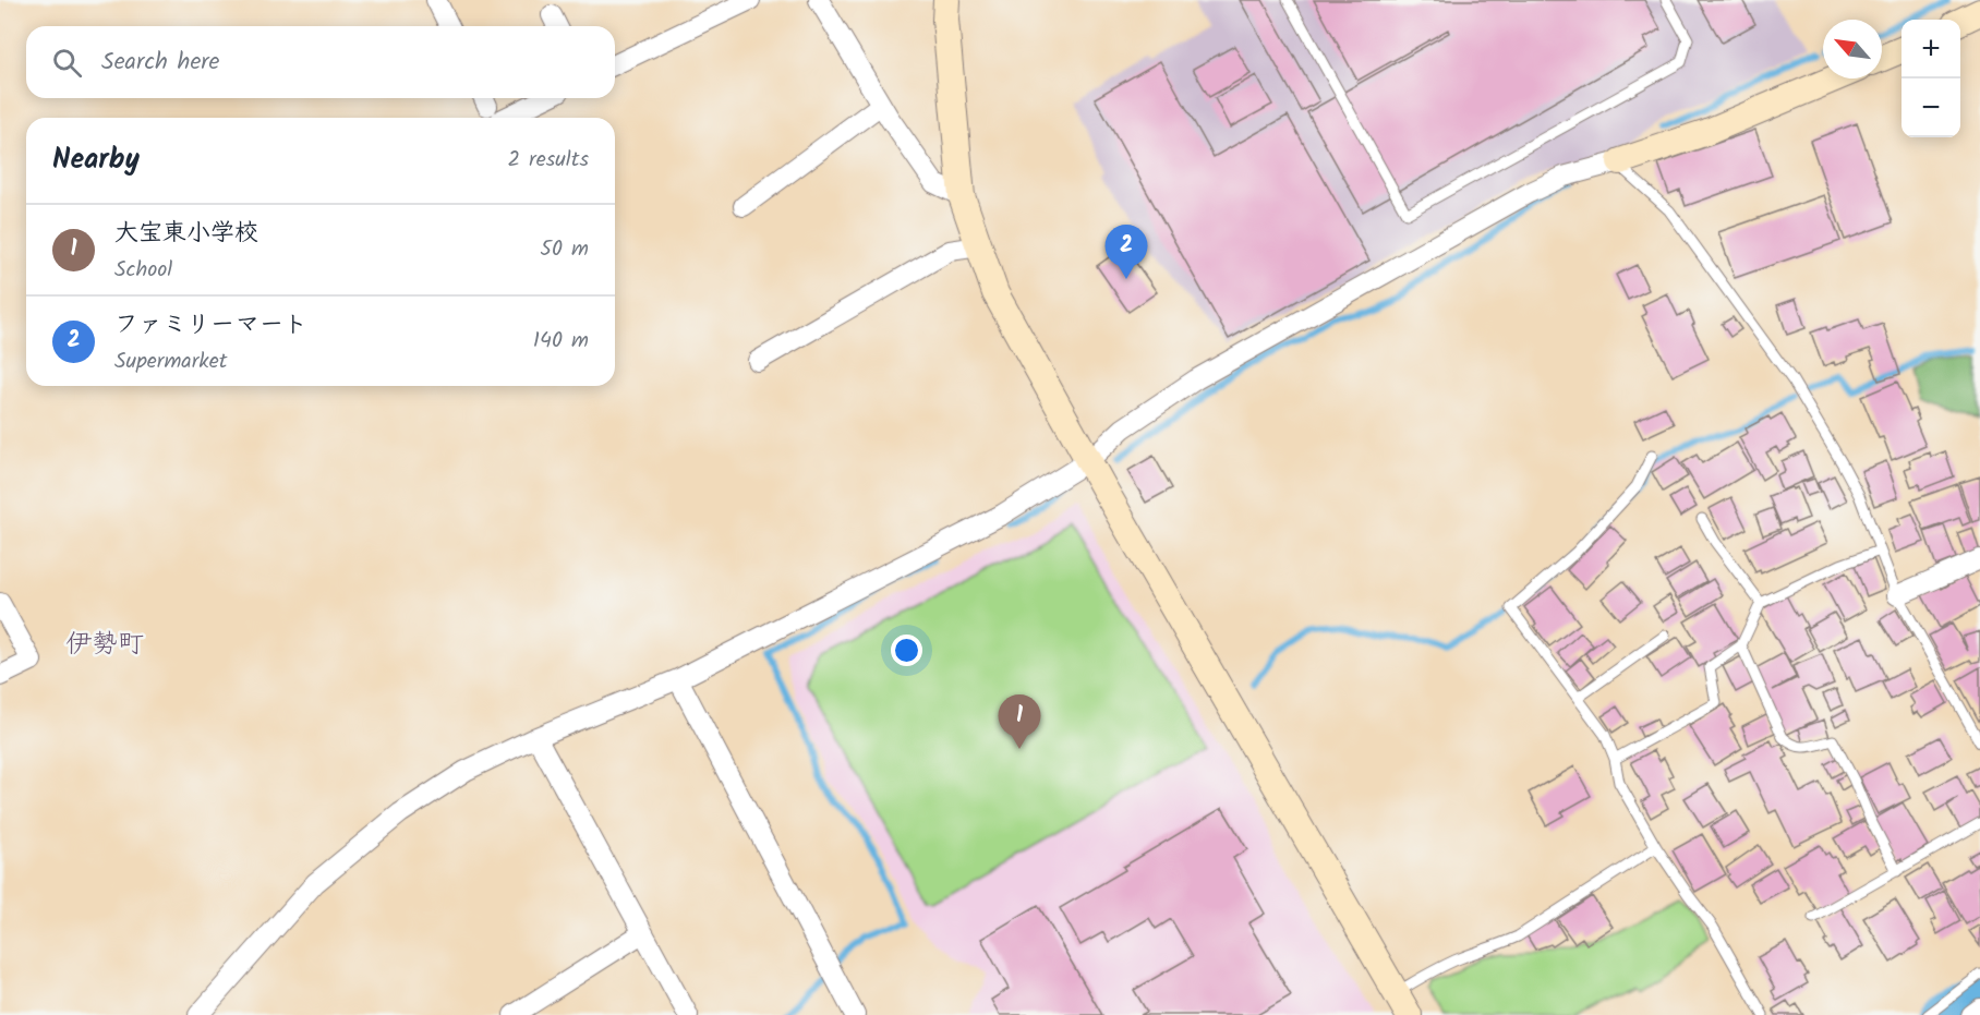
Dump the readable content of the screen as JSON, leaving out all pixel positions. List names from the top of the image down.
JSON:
{
  "districts": ["伊勢町"],
  "north": "top left",
  "page": {
    "map_buttons": ["+", "−"],
    "search": "Search here",
    "heading": ["Nearby", "2 results"],
    "list": [
      {
        "mark": "1",
        "name": "大宝東小学校",
        "note": "School",
        "value": "50 m"
      },
      {
        "mark": "2",
        "name": "ファミリーマート",
        "note": "Supermarket",
        "value": "140 m"
      }
    ],
    "pins": ["2", "1"]
  }
}
